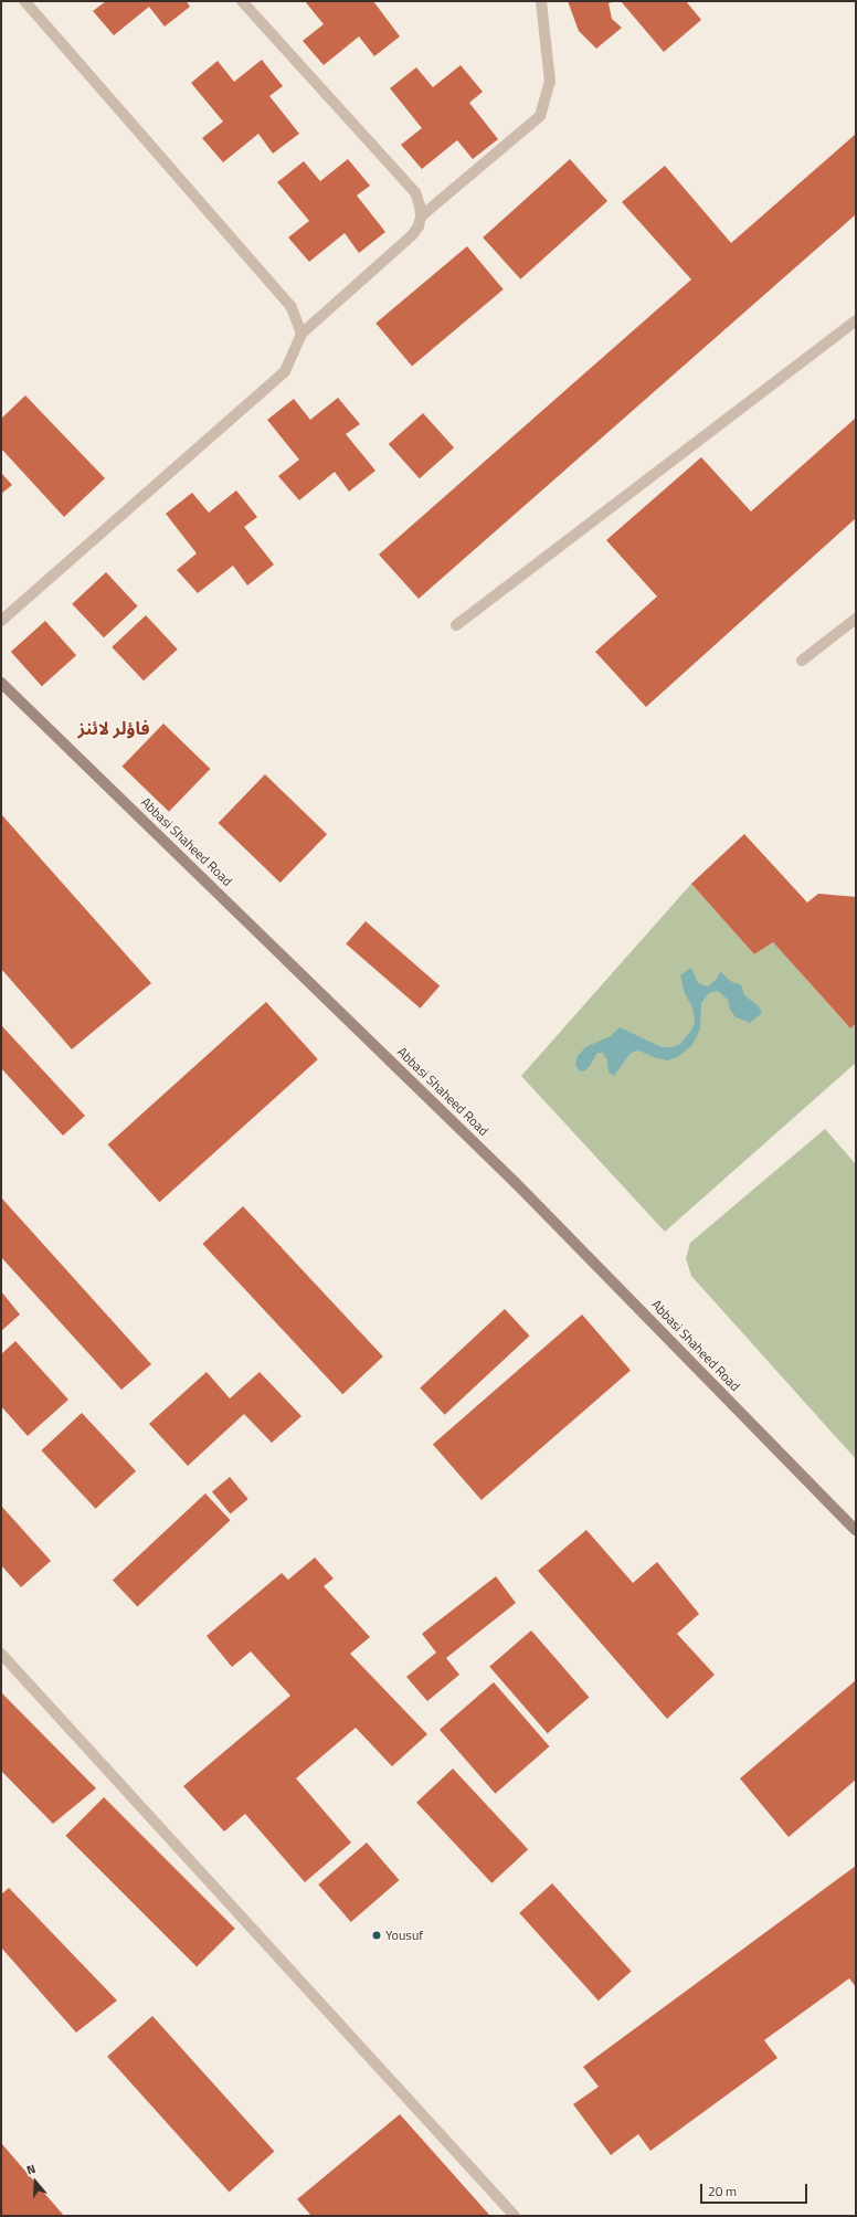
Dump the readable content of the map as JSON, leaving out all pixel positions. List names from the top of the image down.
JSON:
{
  "streets": {
    "street": ["Abbasi Shaheed Road"]
  },
  "districts": ["فاؤلر لائنز"],
  "places": ["Yousuf"],
  "scale_bar": "20 m",
  "north": "top"
}
